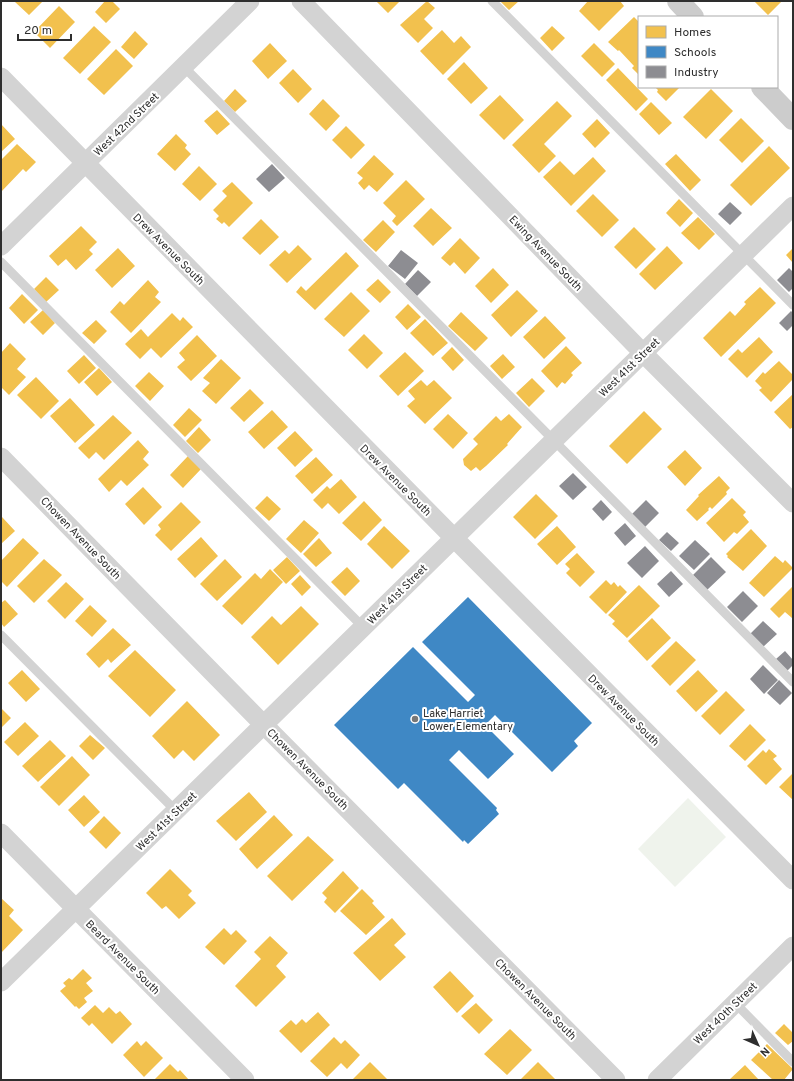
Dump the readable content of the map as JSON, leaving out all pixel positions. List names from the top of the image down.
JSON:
{
  "streets": {
    "street": [
      "West 42nd Street",
      "Drew Avenue South",
      "Ewing Avenue South",
      "West 41st Street",
      "Chowen Avenue South",
      "Beard Avenue South",
      "West 40th Street"
    ]
  },
  "crossings": [
    ["West 42nd Street", "Drew Avenue South"],
    ["Drew Avenue South", "West 41st Street"],
    ["Ewing Avenue South", "West 41st Street"],
    ["West 41st Street", "Chowen Avenue South"],
    ["West 41st Street", "Beard Avenue South"]
  ],
  "places": ["Lake Harriet Lower Elementary"],
  "legend": ["Homes", "Schools", "Industry"],
  "scale_bar": "20 m",
  "north": "bottom right"
}
